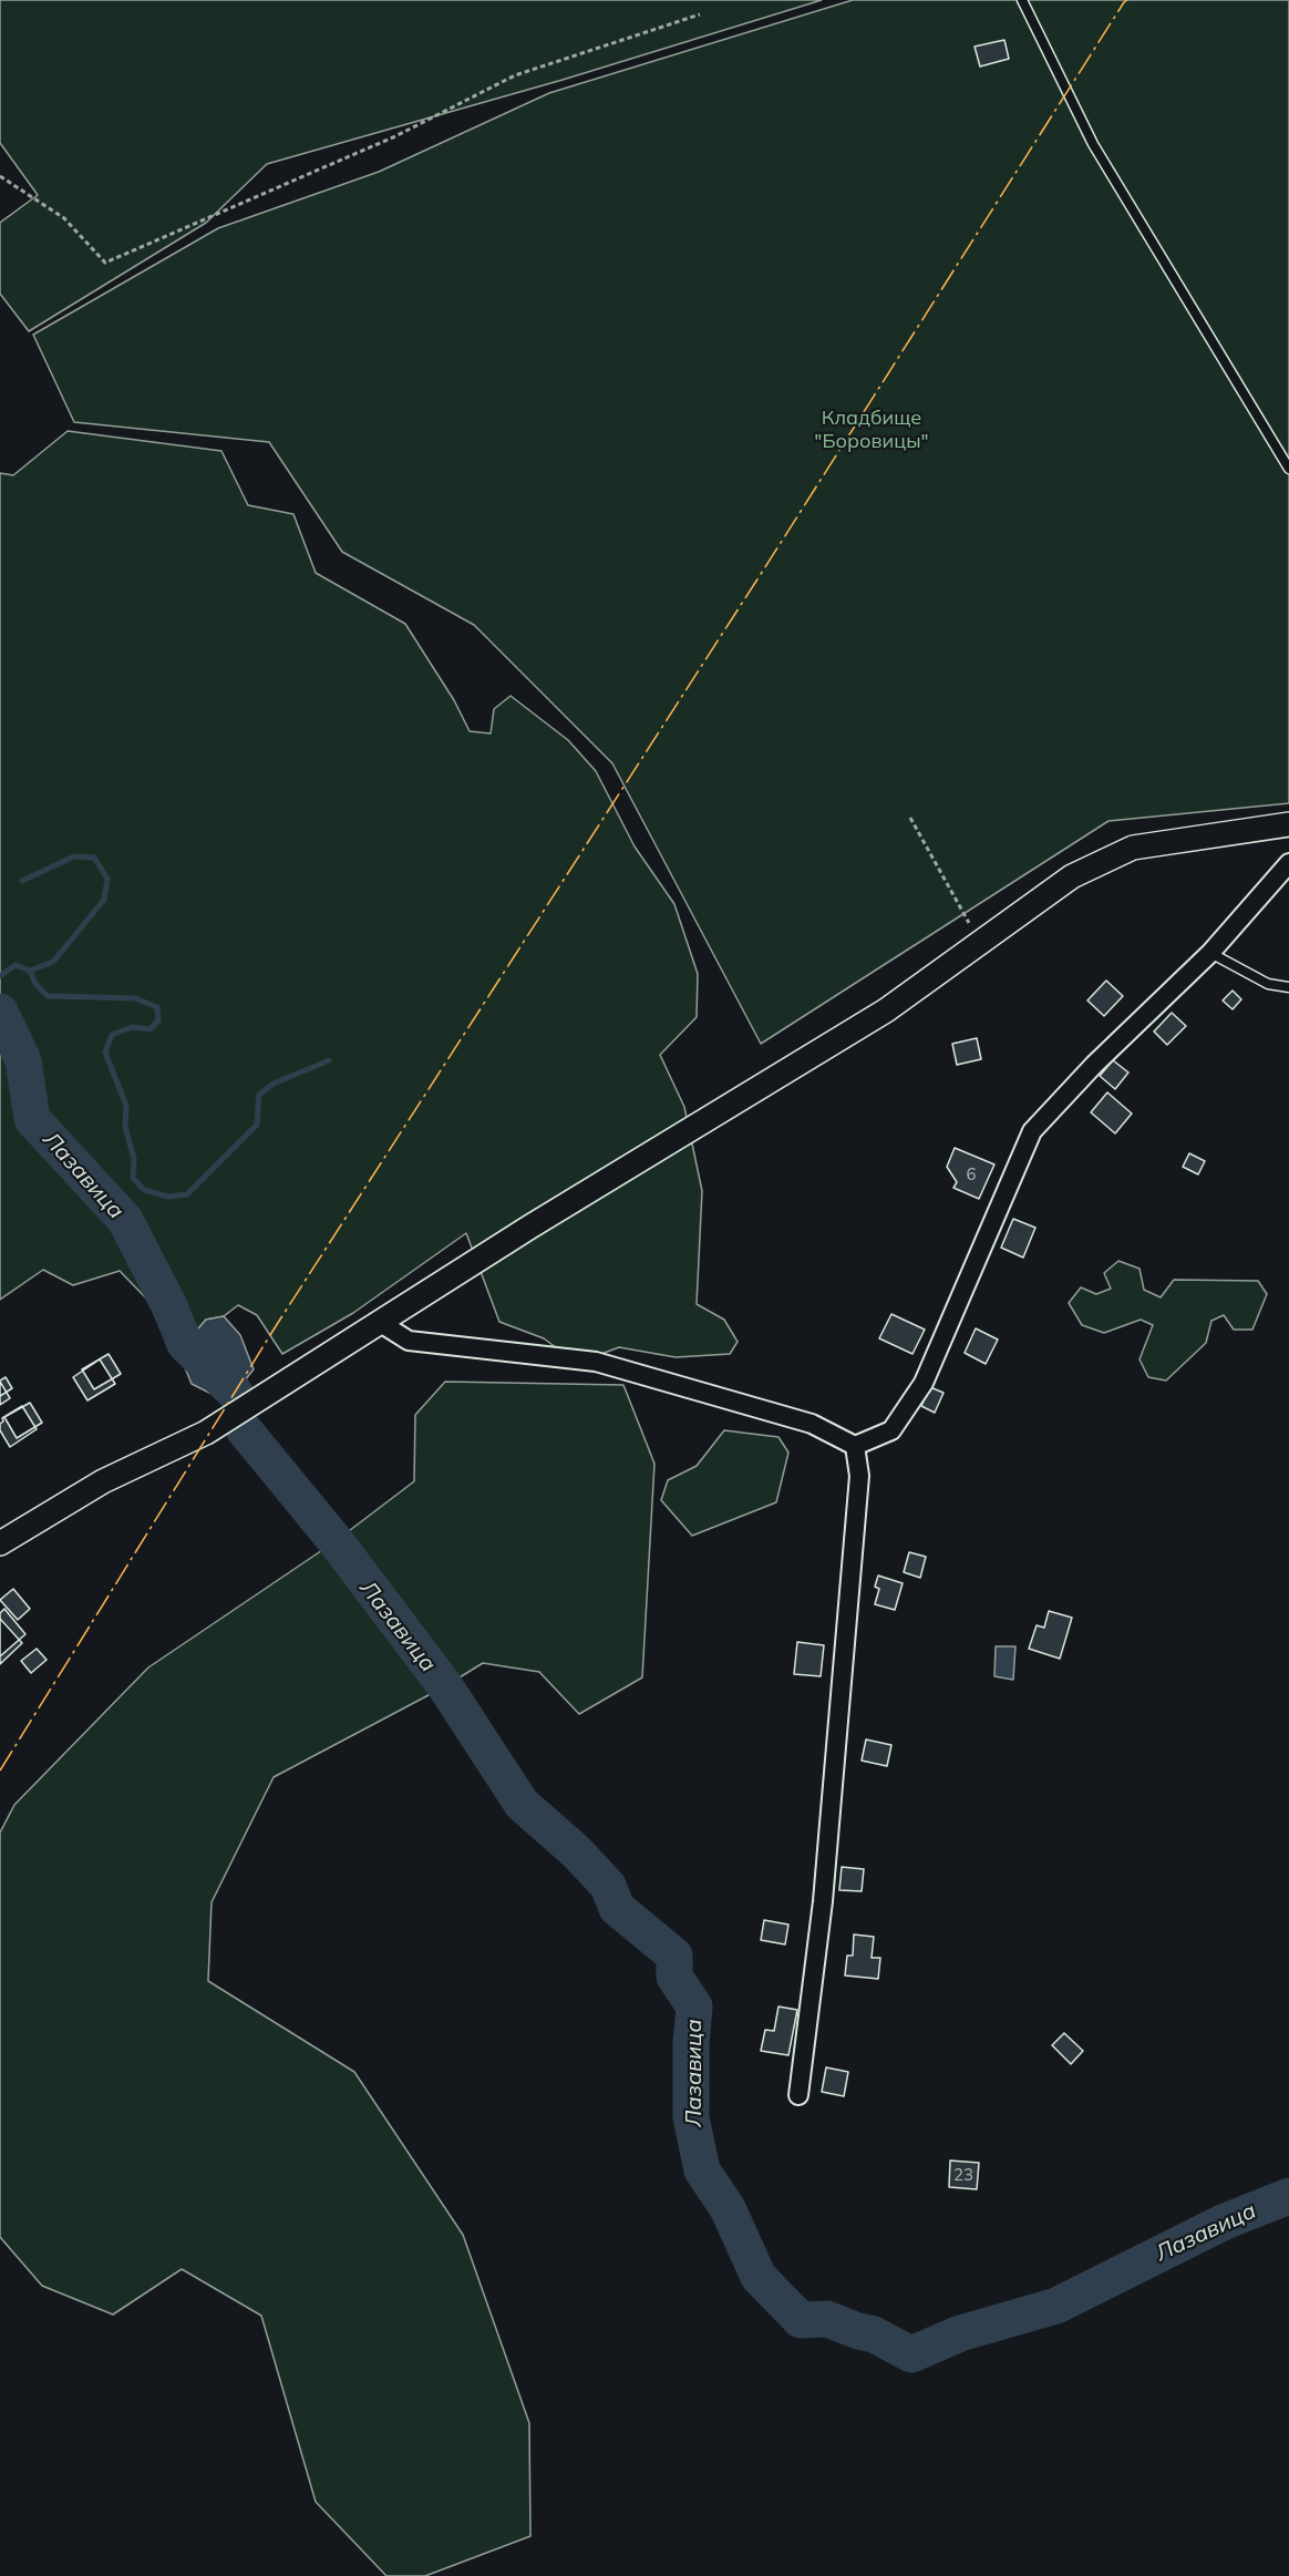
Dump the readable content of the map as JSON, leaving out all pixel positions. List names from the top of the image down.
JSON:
{
  "water": ["Лазавица"],
  "parks": ["Кладбище \"Боровицы\""],
  "house_numbers": ["6", "23"]
}
